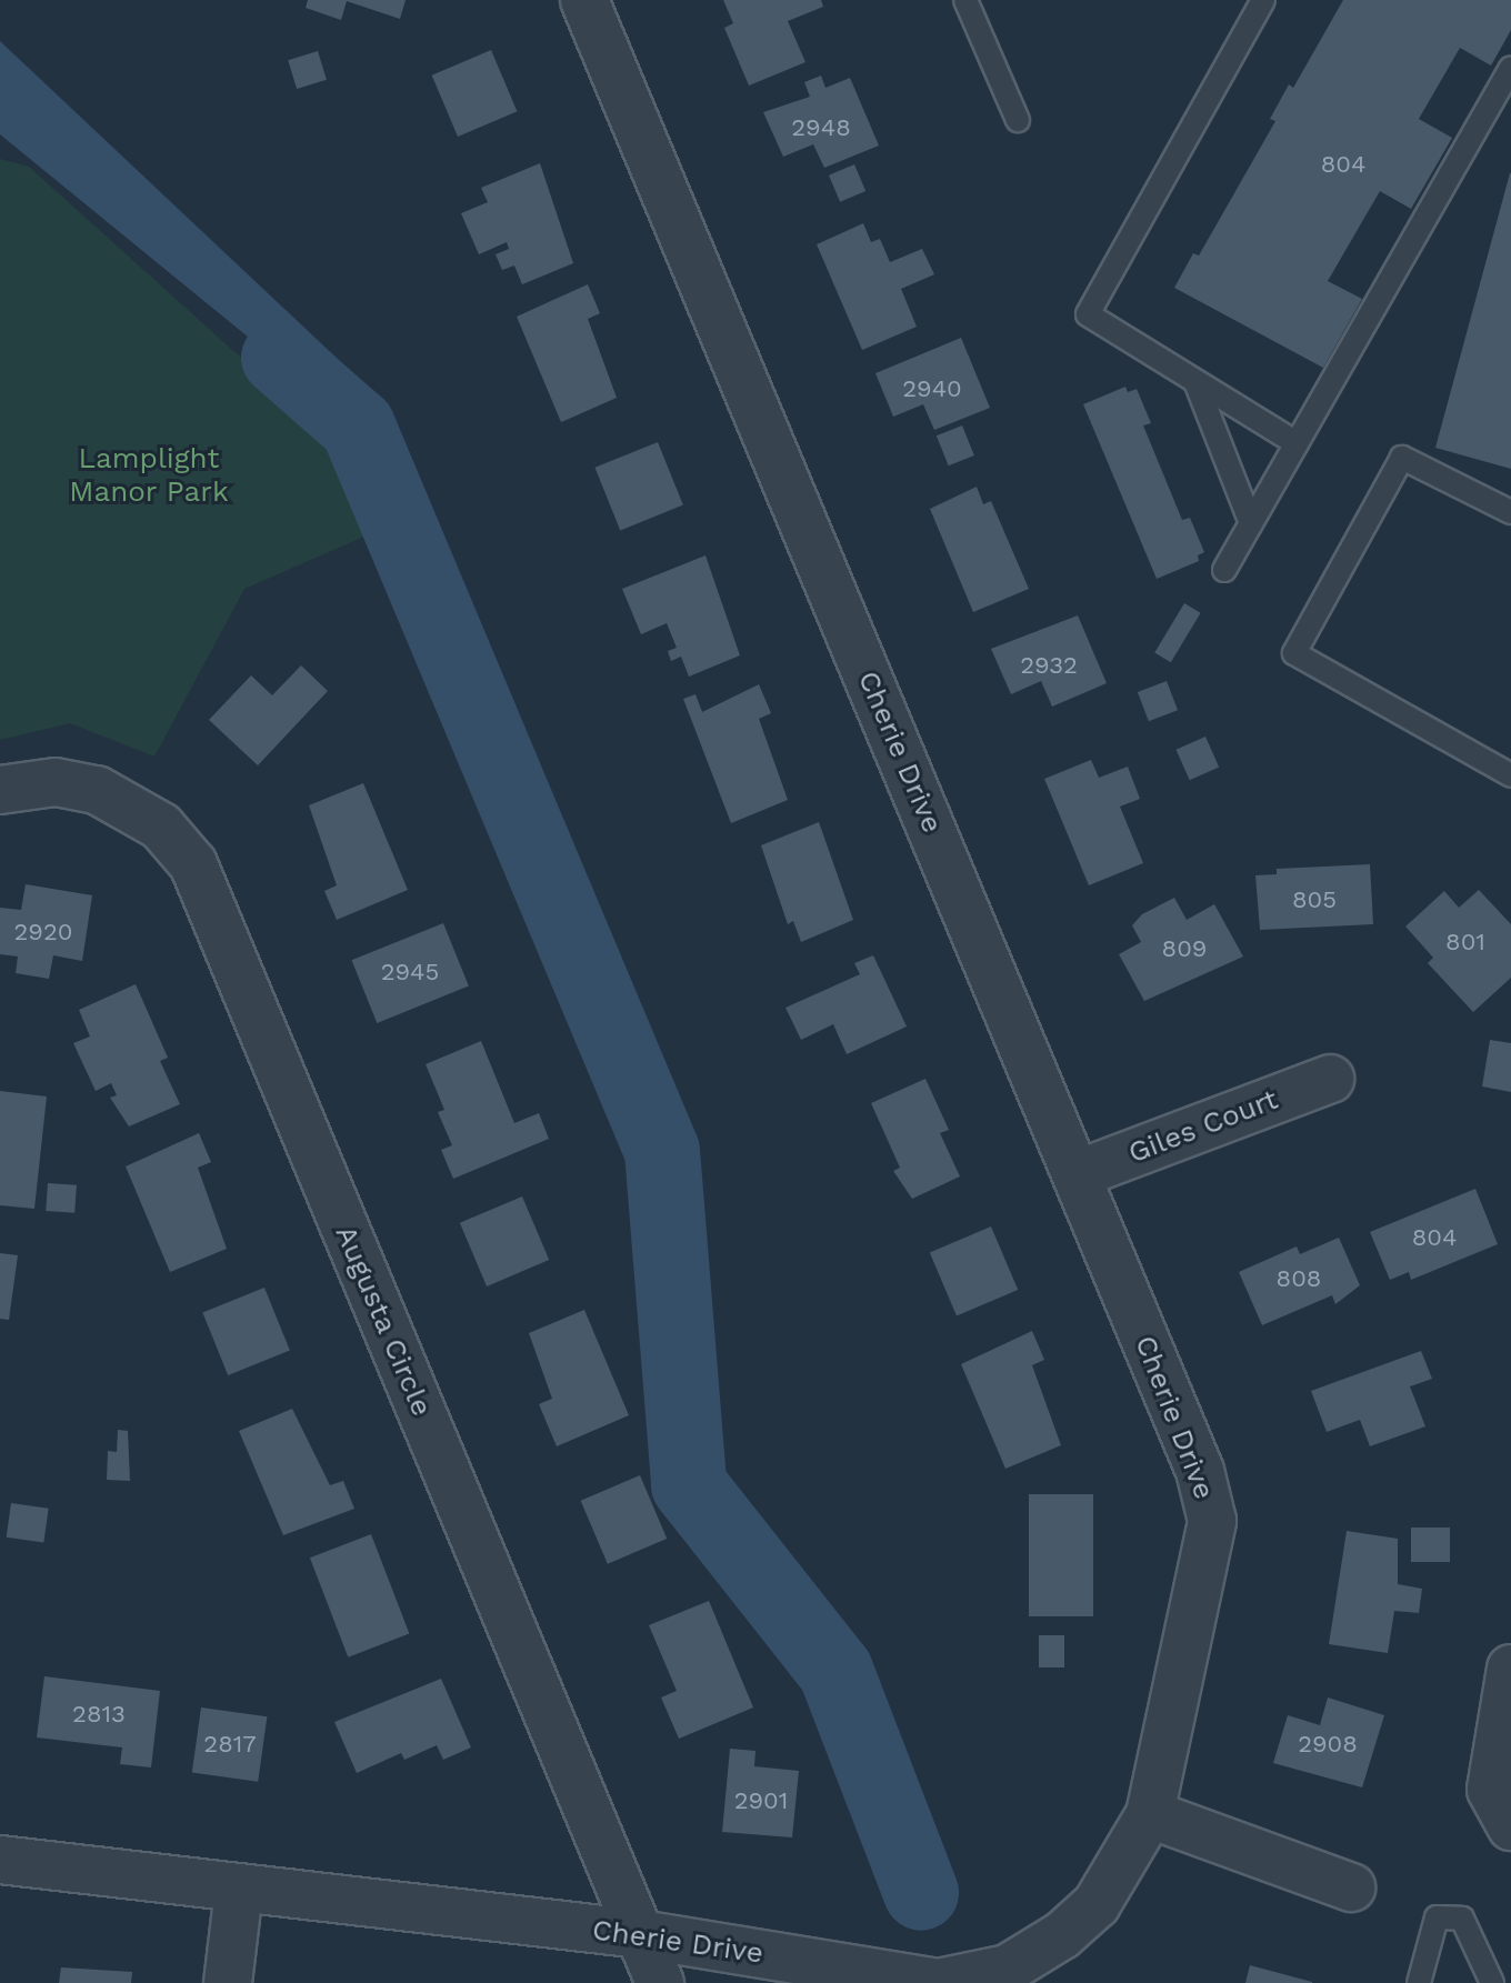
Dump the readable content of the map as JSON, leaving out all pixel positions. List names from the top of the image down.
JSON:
{
  "streets": {
    "street": ["Cherie Drive", "Giles Court", "Augusta Circle"]
  },
  "crossings": [
    ["Cherie Drive", "Giles Court"],
    ["Cherie Drive", "Augusta Circle"]
  ],
  "parks": ["Lamplight Manor Park"],
  "house_numbers": [
    "2948",
    "804",
    "2940",
    "2932",
    "805",
    "2920",
    "801",
    "809",
    "2945",
    "804",
    "808",
    "2813",
    "2817",
    "2908",
    "2901"
  ]
}
